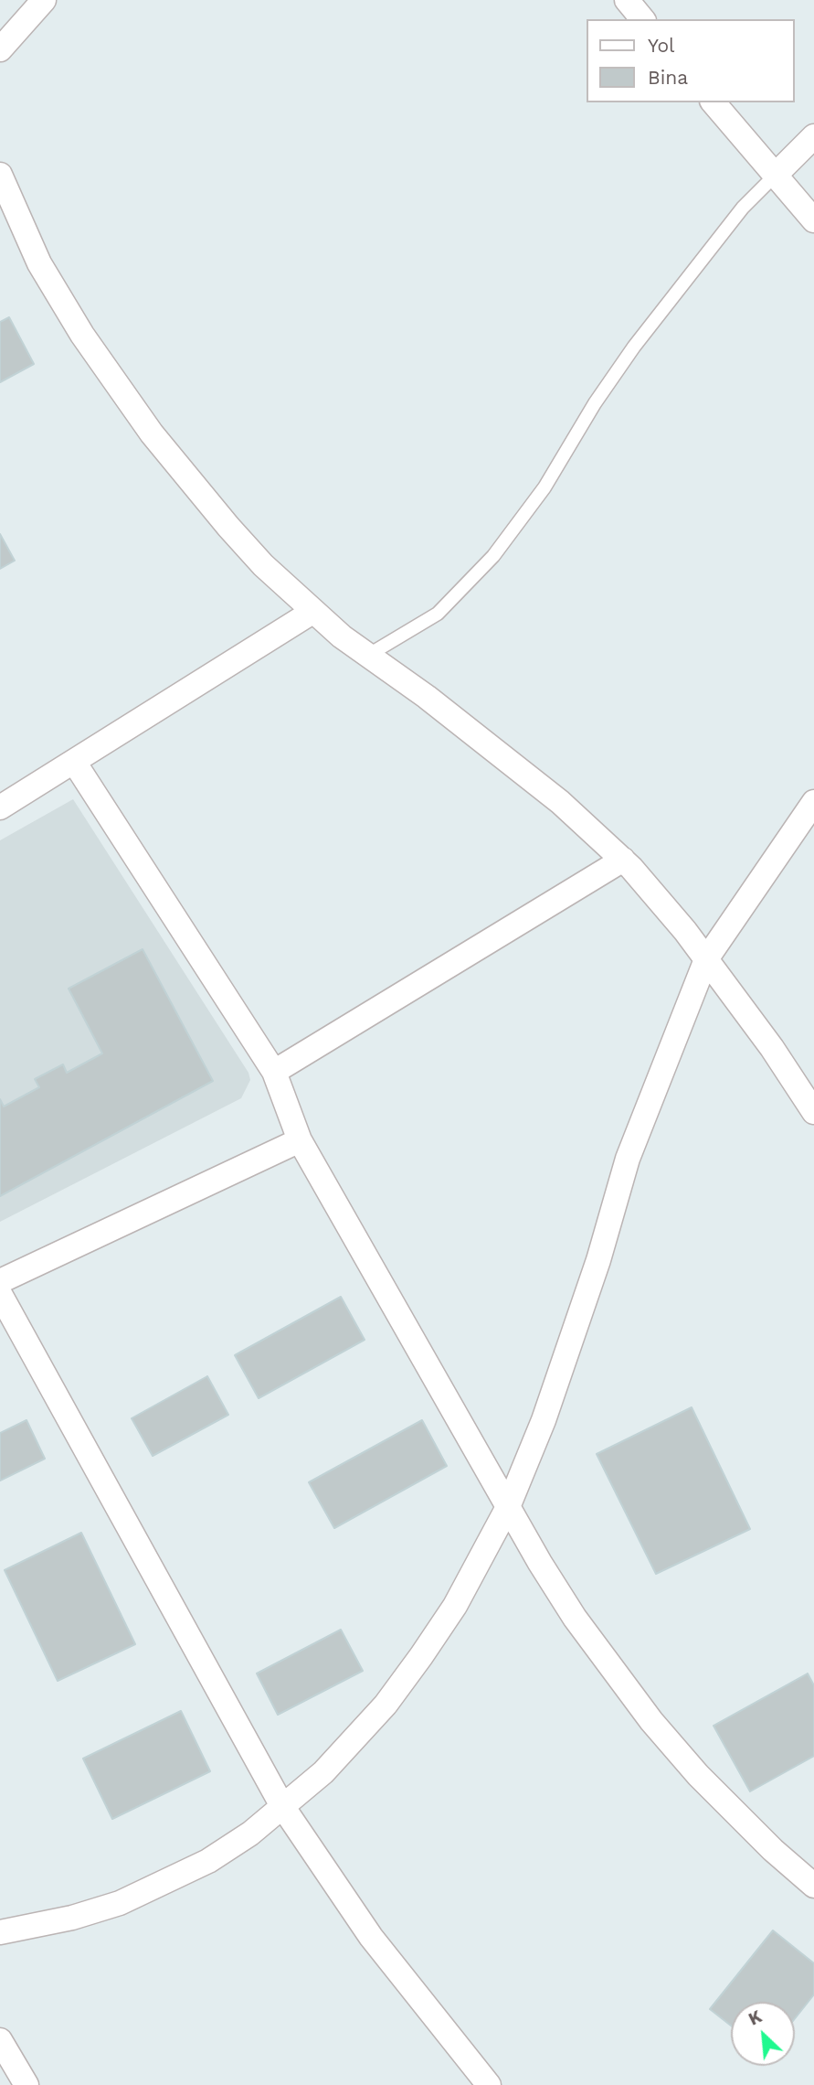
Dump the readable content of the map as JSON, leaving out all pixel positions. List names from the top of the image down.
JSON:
{
  "legend": ["Yol", "Bina"],
  "north": "top left"
}
